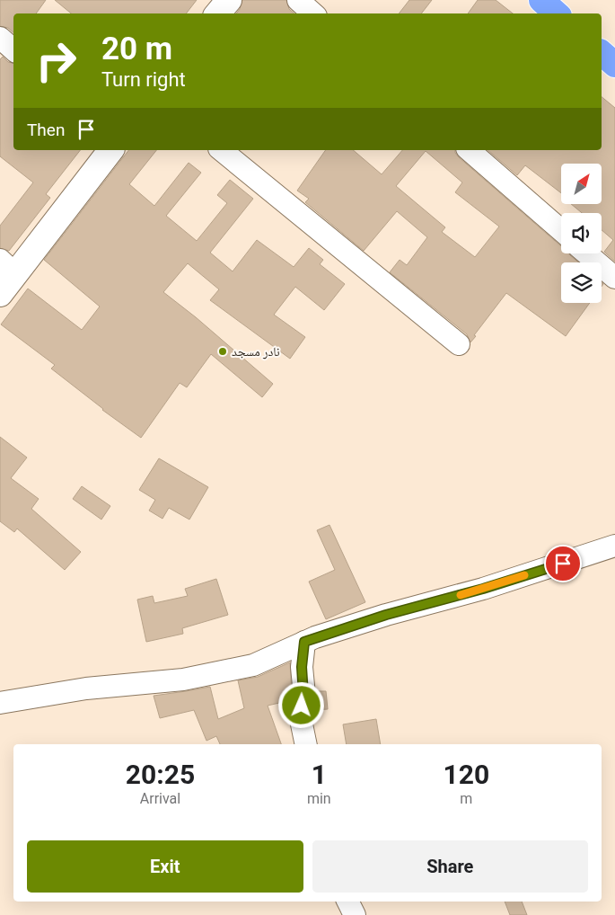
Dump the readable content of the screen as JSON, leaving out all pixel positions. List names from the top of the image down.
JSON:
{
  "places": ["نادر مسجد"],
  "north": "top right",
  "page": {
    "turn": ["20 m", "Turn right"],
    "then": "Then",
    "eta": [
      "20:25",
      "Arrival",
      "1",
      "min",
      "120",
      "m"
    ],
    "buttons": ["Exit", "Share"]
  }
}
